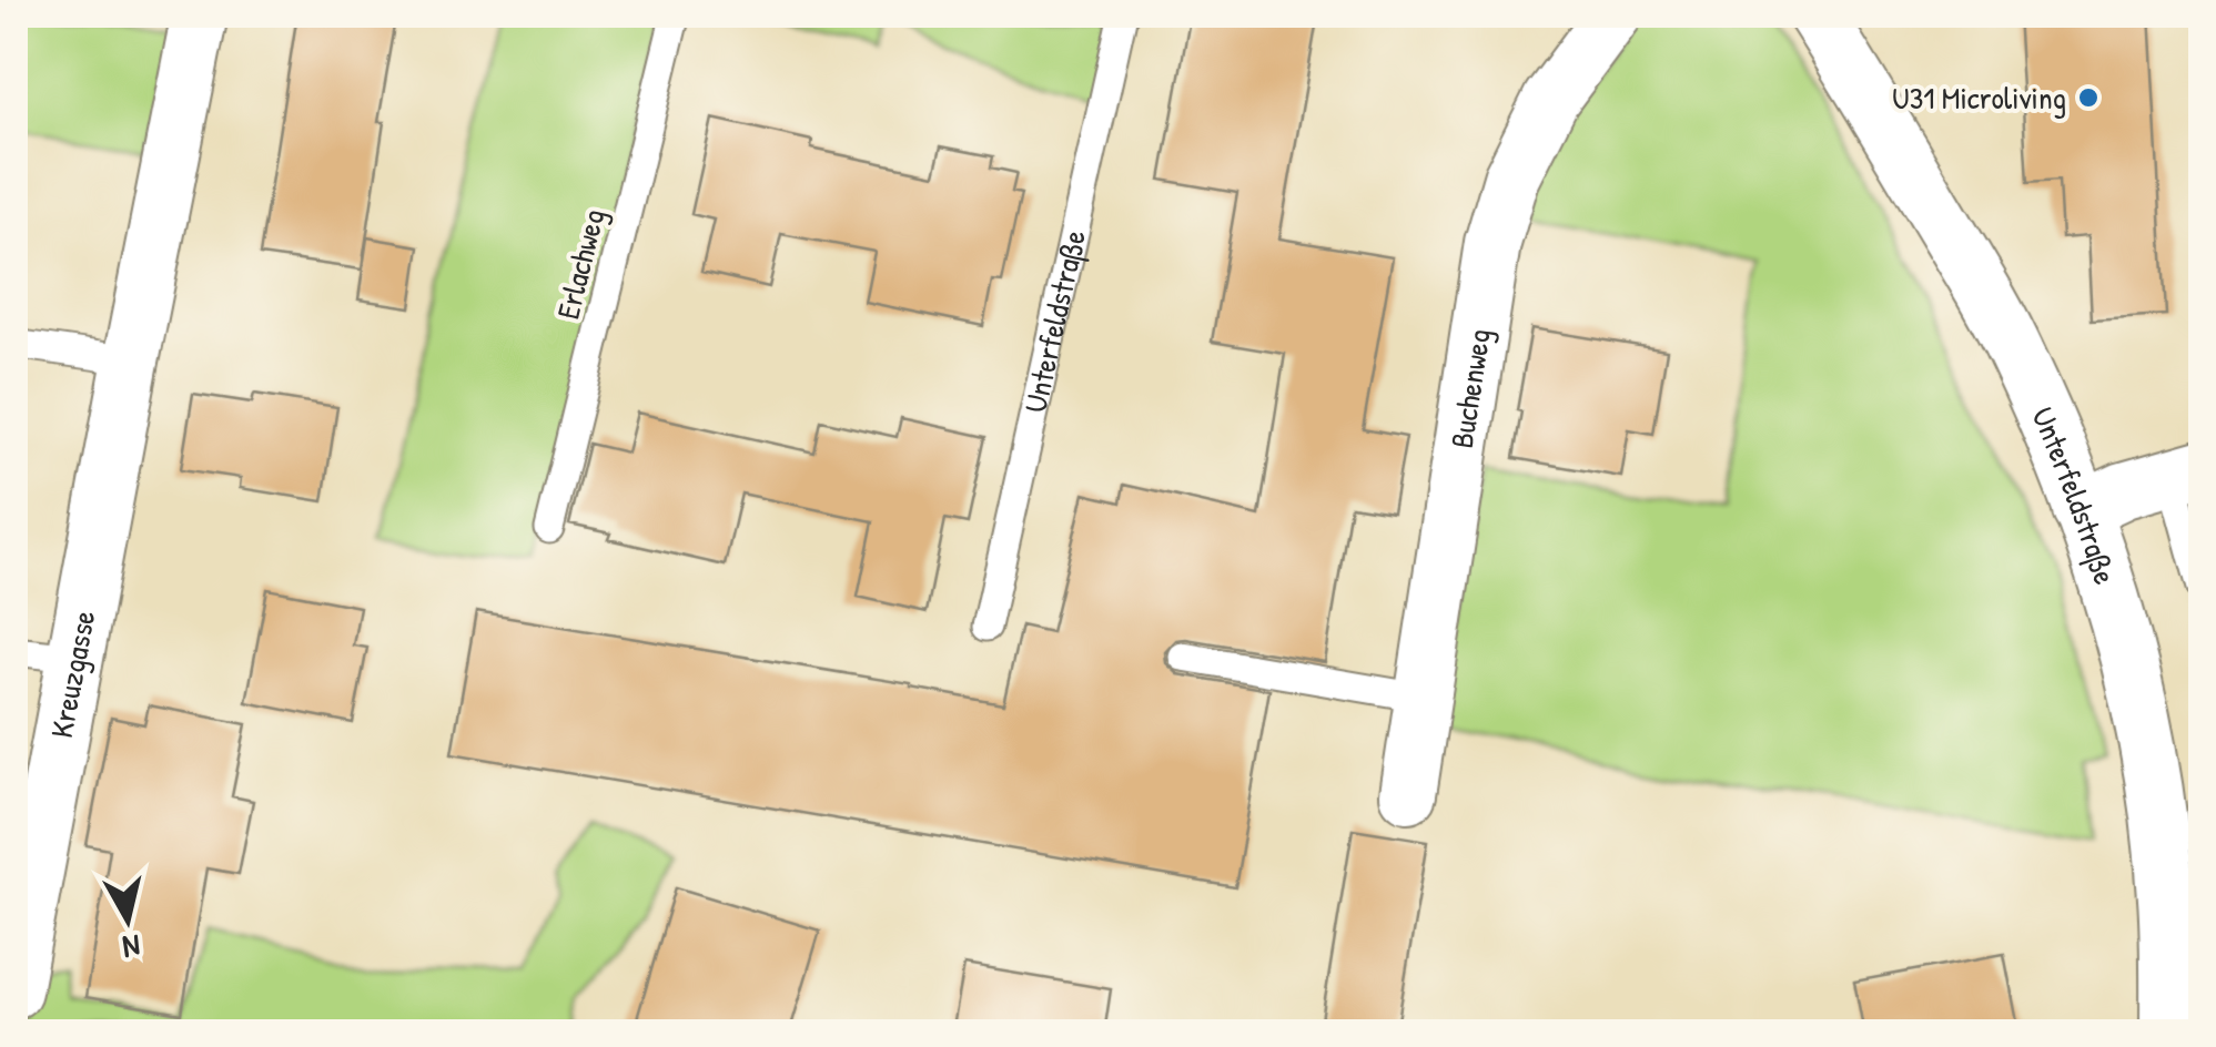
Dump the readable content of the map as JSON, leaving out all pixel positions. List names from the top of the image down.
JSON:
{
  "streets": {
    "street": ["Unterfeldstraße", "Buchenweg", "Kreuzgasse"],
    "lane": ["Erlachweg"]
  },
  "places": ["U31 Microliving"],
  "north": "bottom"
}
